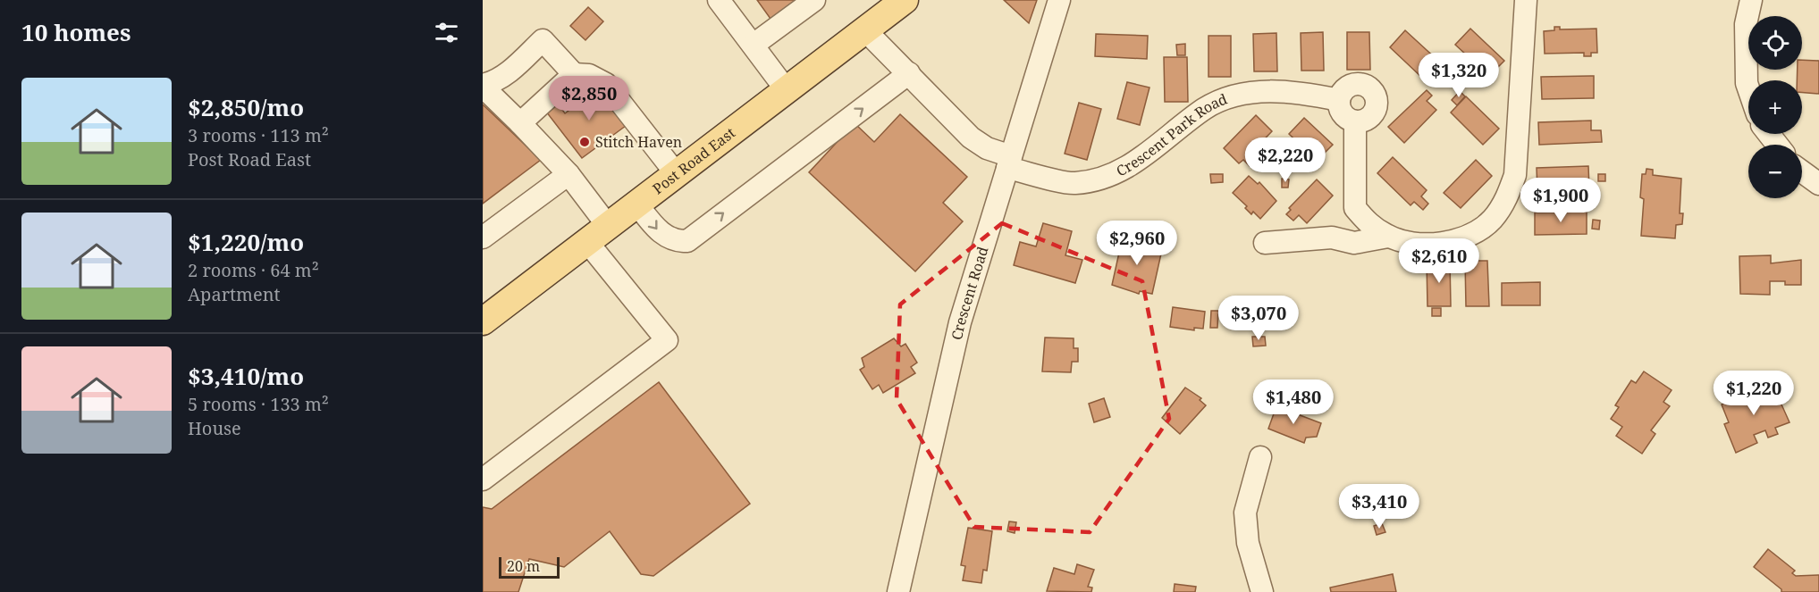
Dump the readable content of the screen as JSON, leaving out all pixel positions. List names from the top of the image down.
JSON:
{
  "streets": {
    "main road": ["Post Road East"],
    "street": ["Crescent Park Road", "Crescent Road"]
  },
  "crossings": [
    ["Crescent Park Road", "Post Road East"],
    ["Crescent Park Road", "Crescent Road"]
  ],
  "places": ["Stitch Haven"],
  "scale_bar": "20 m",
  "page": {
    "heading": "10 homes",
    "map_buttons": ["+", "−"],
    "price": [
      "$1,320",
      "$2,850",
      "$2,220",
      "$1,900",
      "$2,960",
      "$2,610",
      "$3,070",
      "$1,220",
      "$1,480",
      "$3,410"
    ],
    "list": [
      {
        "name": "$2,850/mo",
        "note": "3 rooms · 113 m² · Post Road East"
      },
      {
        "name": "$1,220/mo",
        "note": "2 rooms · 64 m² · Apartment"
      },
      {
        "name": "$3,410/mo",
        "note": "5 rooms · 133 m² · House"
      }
    ],
    "scale": "20 m"
  }
}
